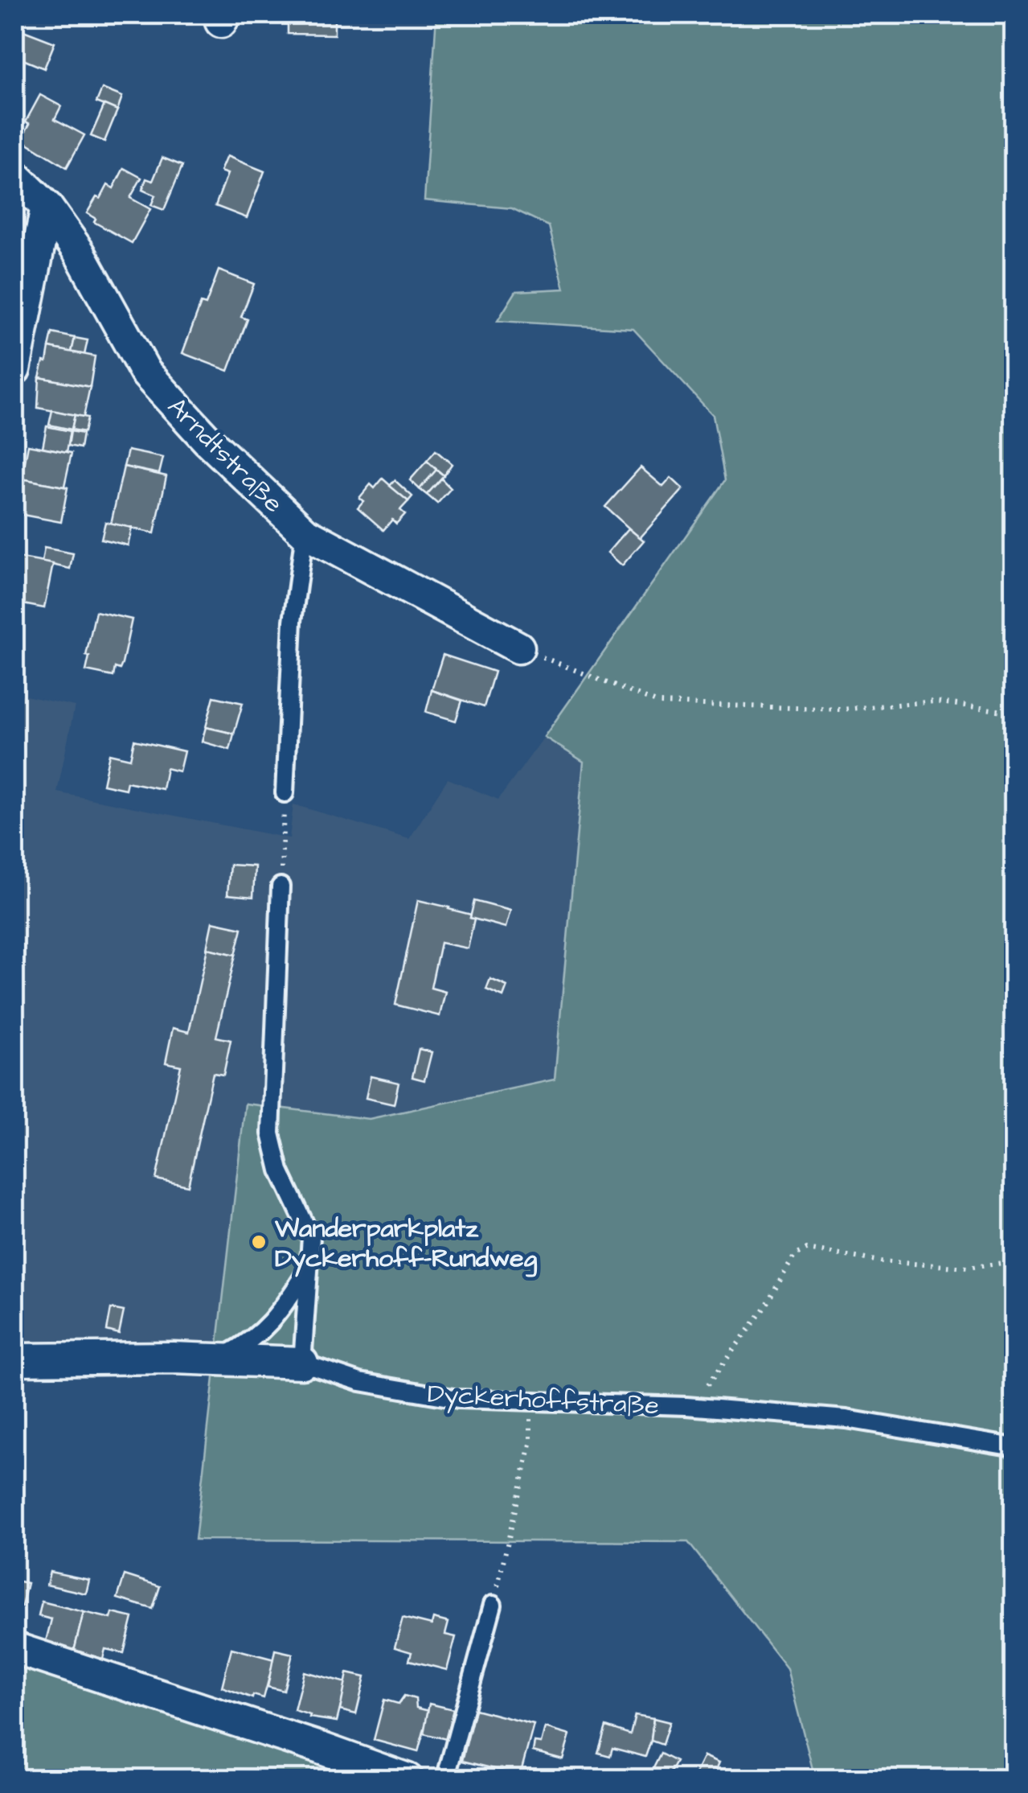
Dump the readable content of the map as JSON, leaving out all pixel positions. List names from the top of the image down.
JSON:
{
  "streets": {
    "street": ["Arndtstraße", "Dyckerhoffstraße"]
  },
  "places": ["Wanderparkplatz Dyckerhoff-Rundweg"]
}
